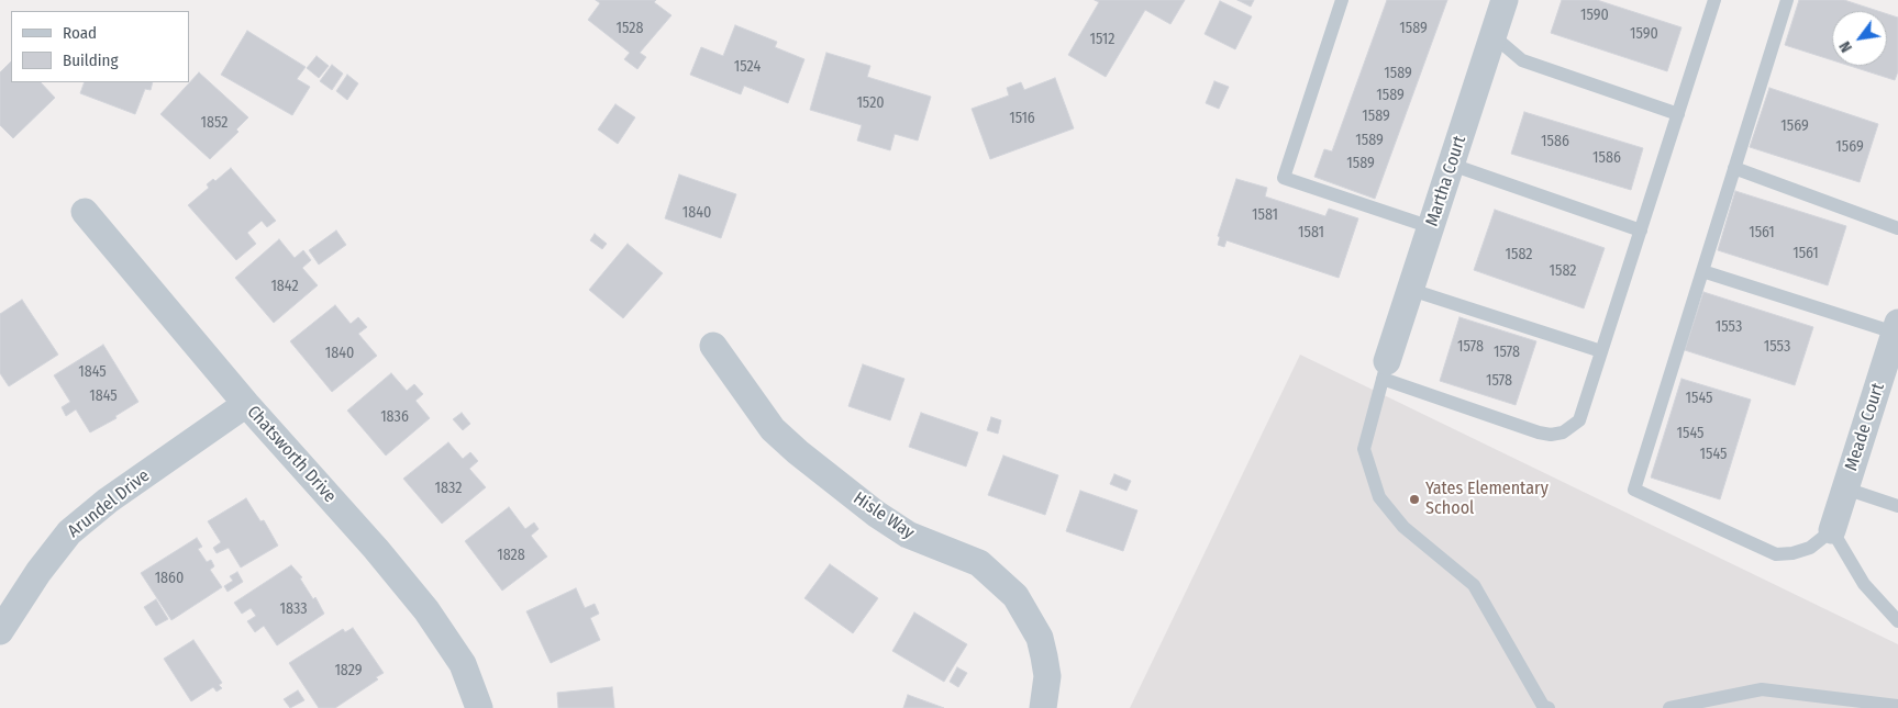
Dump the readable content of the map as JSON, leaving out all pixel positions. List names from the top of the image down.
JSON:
{
  "streets": {
    "street": [
      "Martha Court",
      "Meade Court",
      "Chatsworth Drive",
      "Arundel Drive",
      "Hisle Way"
    ]
  },
  "crossings": [
    ["Chatsworth Drive", "Arundel Drive"]
  ],
  "places": ["Yates Elementary School"],
  "house_numbers": [
    "1590",
    "1528",
    "1589",
    "1590",
    "1512",
    "1524",
    "1589",
    "1589",
    "1520",
    "1589",
    "1516",
    "1852",
    "1569",
    "1589",
    "1586",
    "1569",
    "1586",
    "1589",
    "1840",
    "1581",
    "1581",
    "1561",
    "1561",
    "1582",
    "1582",
    "1842",
    "1553",
    "1578",
    "1553",
    "1578",
    "1840",
    "1845",
    "1578",
    "1845",
    "1545",
    "1836",
    "1545",
    "1545",
    "1832",
    "1828",
    "1860",
    "1833",
    "1829"
  ],
  "legend": ["Road", "Building"],
  "north": "bottom left"
}
